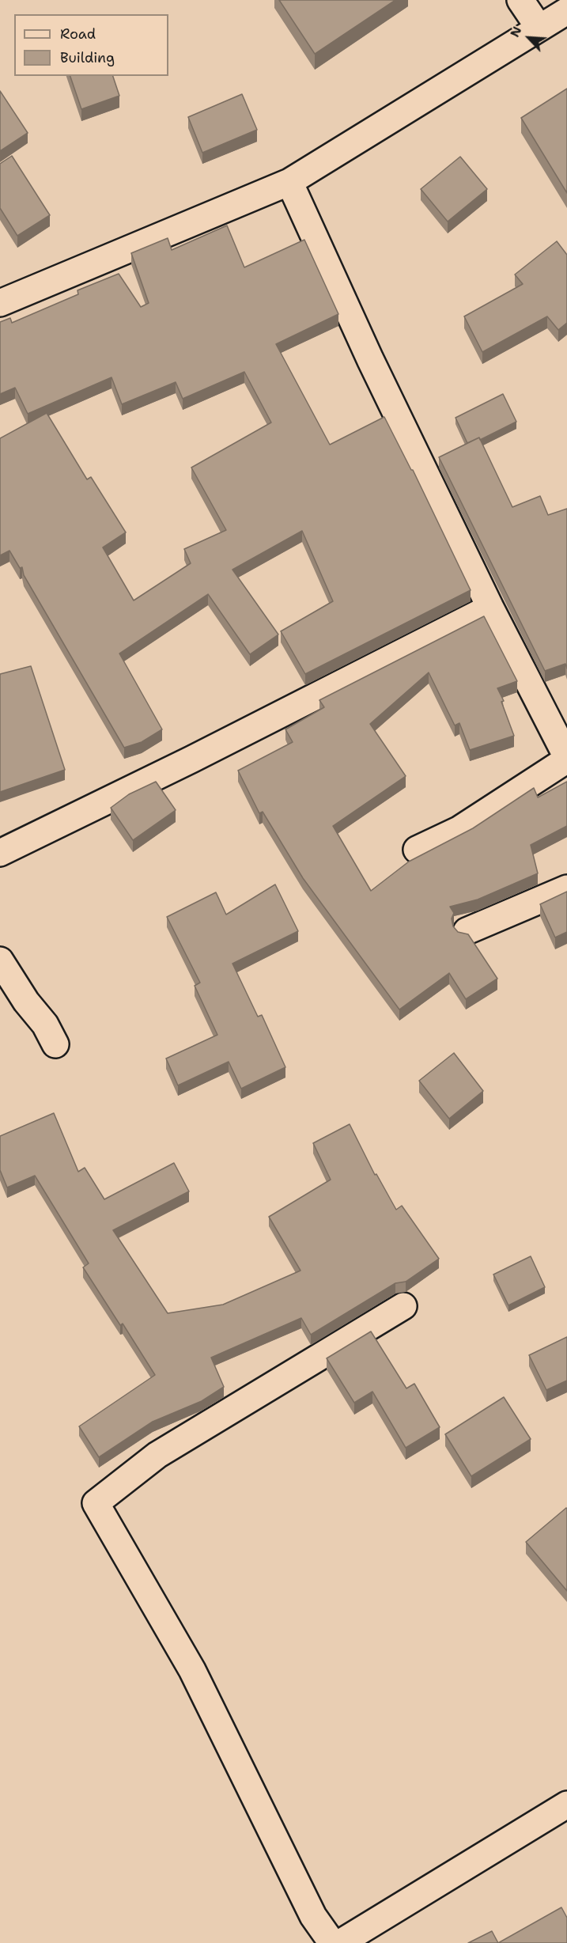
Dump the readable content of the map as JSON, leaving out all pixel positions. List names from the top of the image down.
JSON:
{
  "legend": ["Road", "Building"],
  "north": "top left"
}
